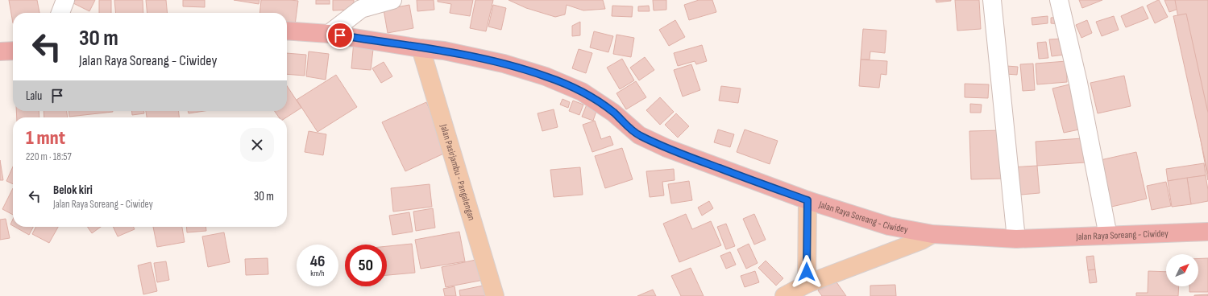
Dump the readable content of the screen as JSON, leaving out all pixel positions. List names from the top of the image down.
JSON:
{
  "streets": {
    "highway": ["Jalan Raya Soreang - Ciwidey"],
    "main road": ["Jalan Pasirjambu - Pangalengan"]
  },
  "crossings": [
    ["Jalan Pasirjambu - Pangalengan", "Jalan Raya Soreang - Ciwidey"]
  ],
  "north": "top right",
  "page": {
    "turn": ["30 m", "Jalan Raya Soreang - Ciwidey"],
    "then": "Lalu",
    "heading": ["1 mnt", "220 m · 18:57"],
    "list": [
      {
        "name": "Belok kiri",
        "note": "Jalan Raya Soreang - Ciwidey",
        "value": "30 m"
      }
    ],
    "speed": "46 km/h",
    "limit": "50"
  }
}
